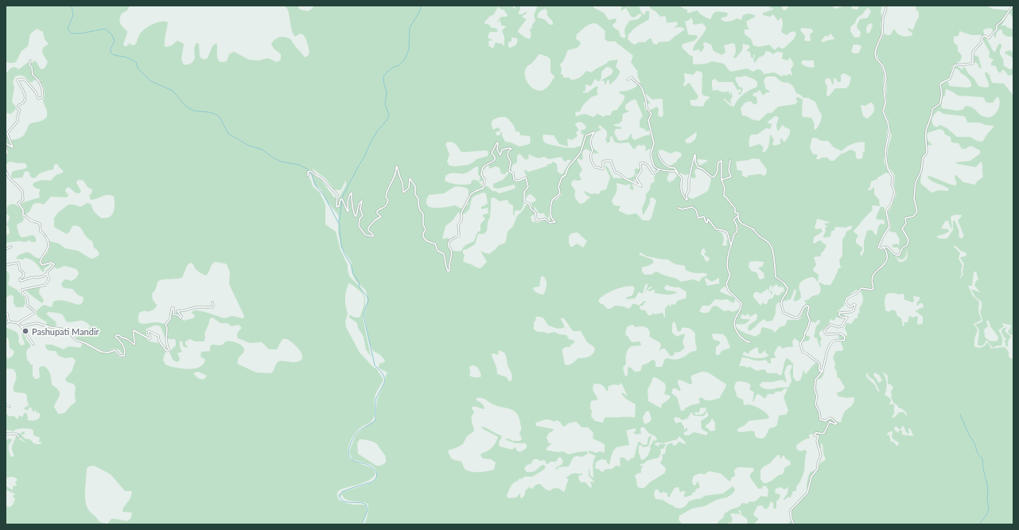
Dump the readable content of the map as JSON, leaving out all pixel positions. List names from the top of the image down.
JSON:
{
  "places": ["Pashupati Mandir"]
}
